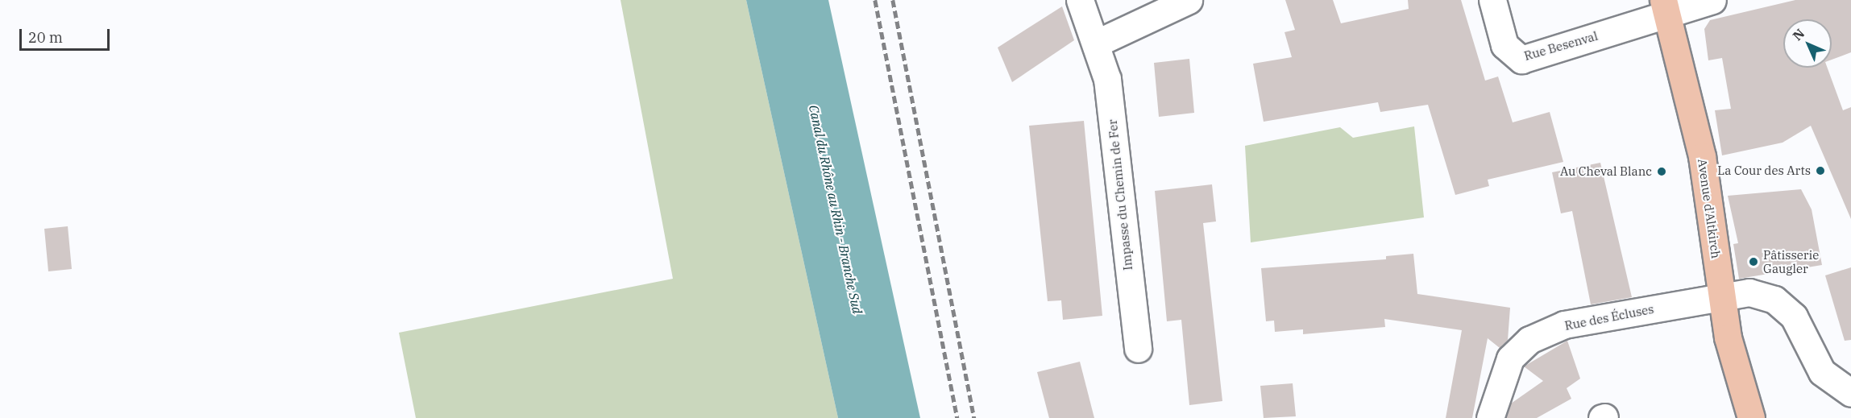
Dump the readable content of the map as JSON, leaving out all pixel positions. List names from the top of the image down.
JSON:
{
  "streets": {
    "main road": ["Avenue d'Altkirch"],
    "street": ["Rue Besenval", "Impasse du Chemin de Fer", "Rue des Écluses"]
  },
  "crossings": [
    ["Rue Besenval", "Avenue d'Altkirch"],
    ["Avenue d'Altkirch", "Rue des Écluses"]
  ],
  "water": ["Canal du Rhône au Rhin - Branche Sud"],
  "places": ["La Cour des Arts", "Au Cheval Blanc", "Pâtisserie Gaugler"],
  "scale_bar": "20 m",
  "north": "top left"
}
